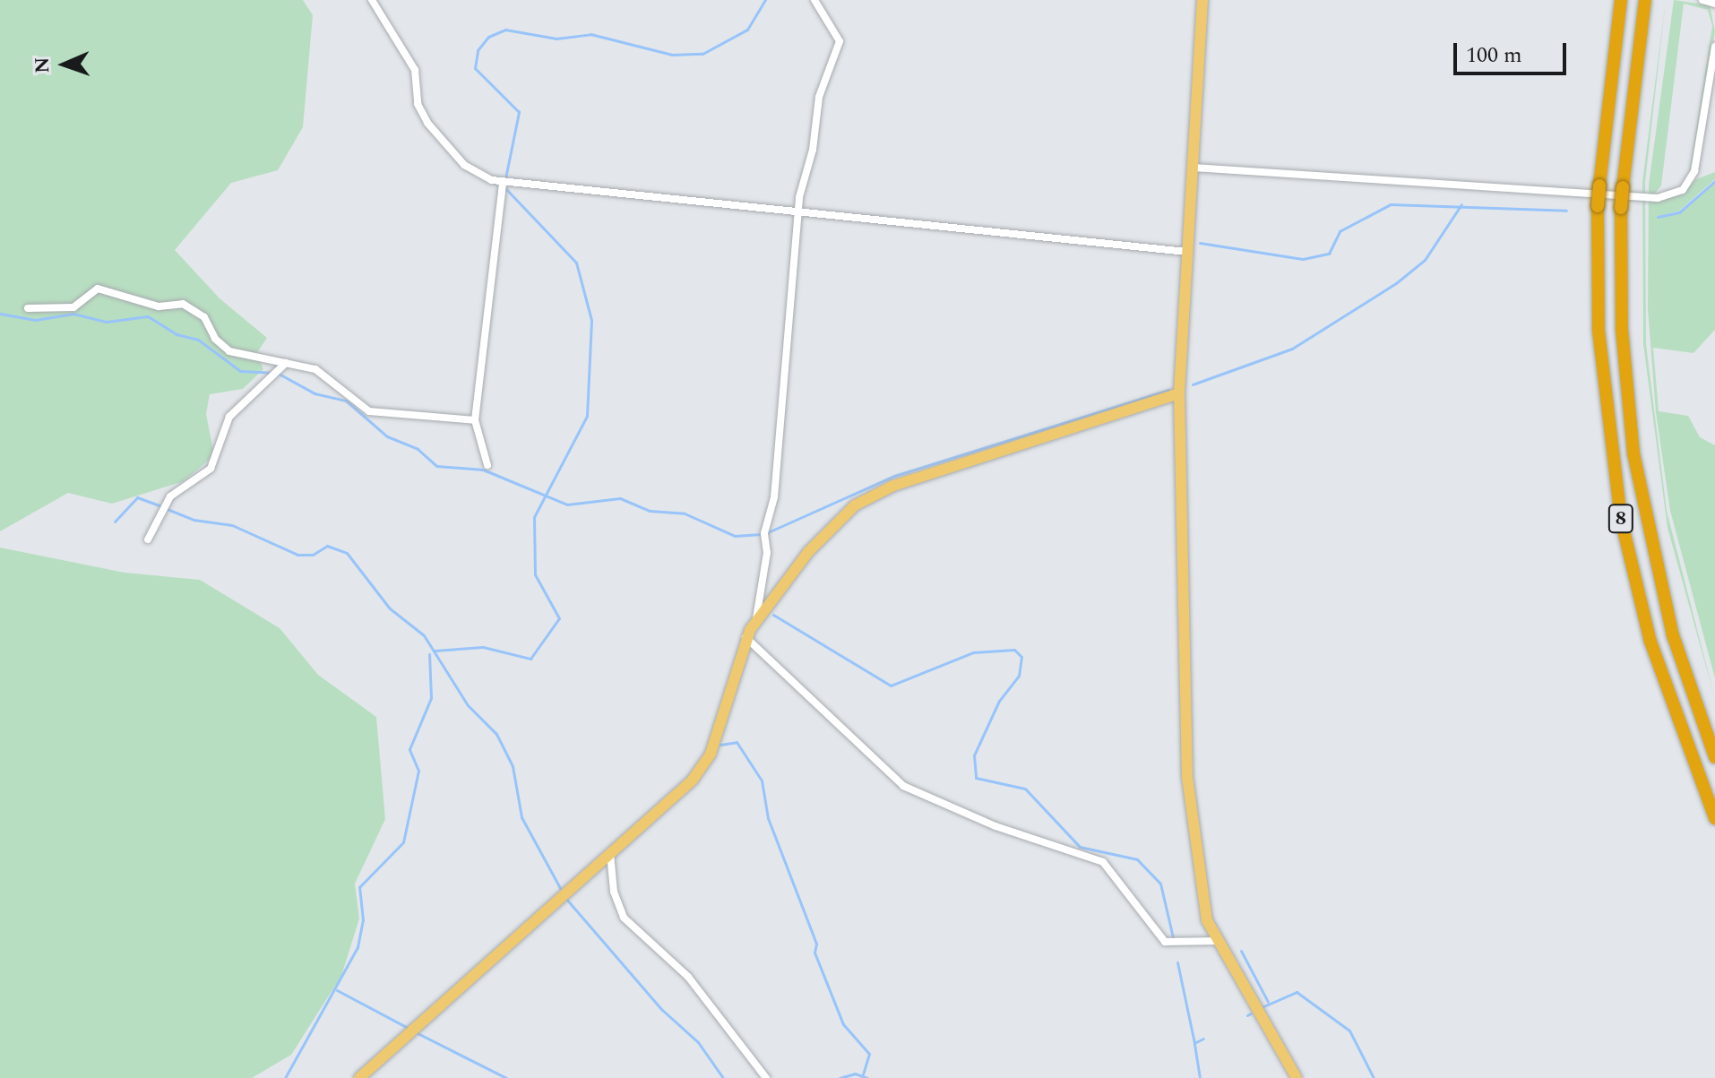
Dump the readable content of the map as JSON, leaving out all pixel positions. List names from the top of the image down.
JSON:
{
  "streets": {
    "highway": ["8"]
  },
  "scale_bar": "100 m",
  "north": "left"
}
